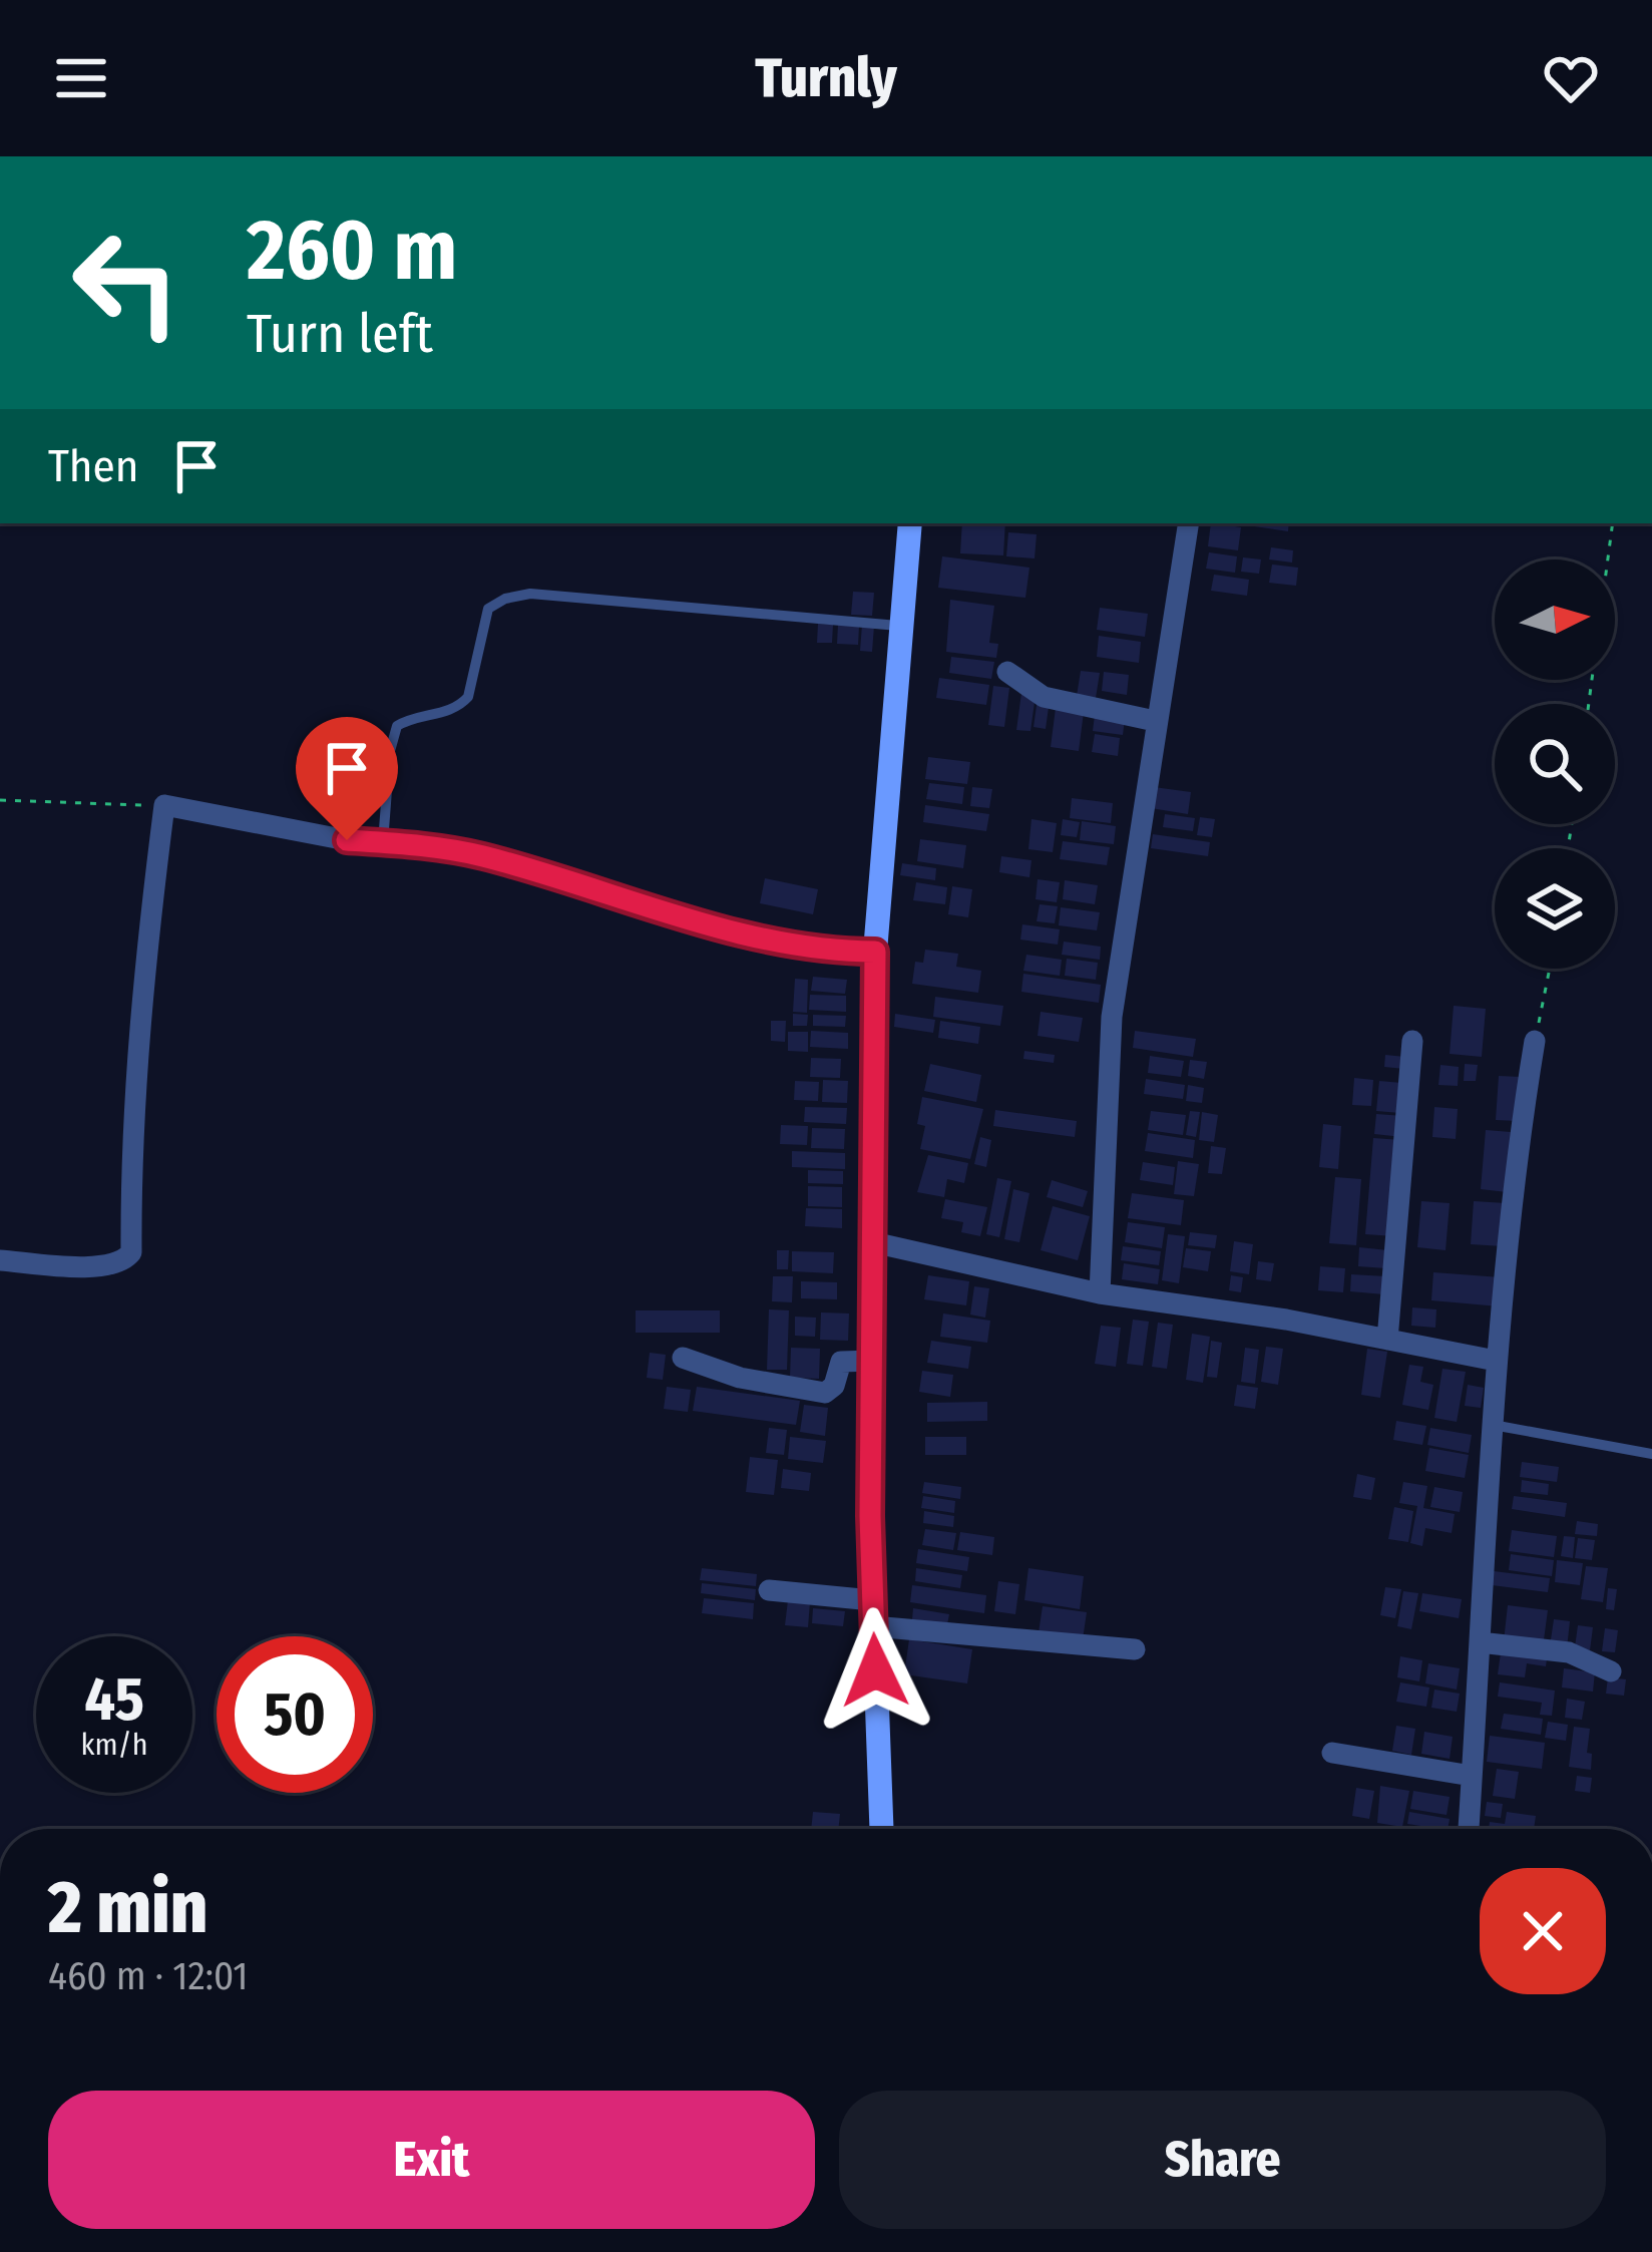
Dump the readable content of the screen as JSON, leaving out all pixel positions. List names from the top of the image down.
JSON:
{
  "north": "right",
  "page": {
    "header": "Turnly",
    "turn": ["260 m", "Turn left"],
    "then": "Then",
    "speed": "45 km/h",
    "limit": "50",
    "heading": ["2 min", "460 m · 12:01"],
    "buttons": ["Exit", "Share"]
  }
}
